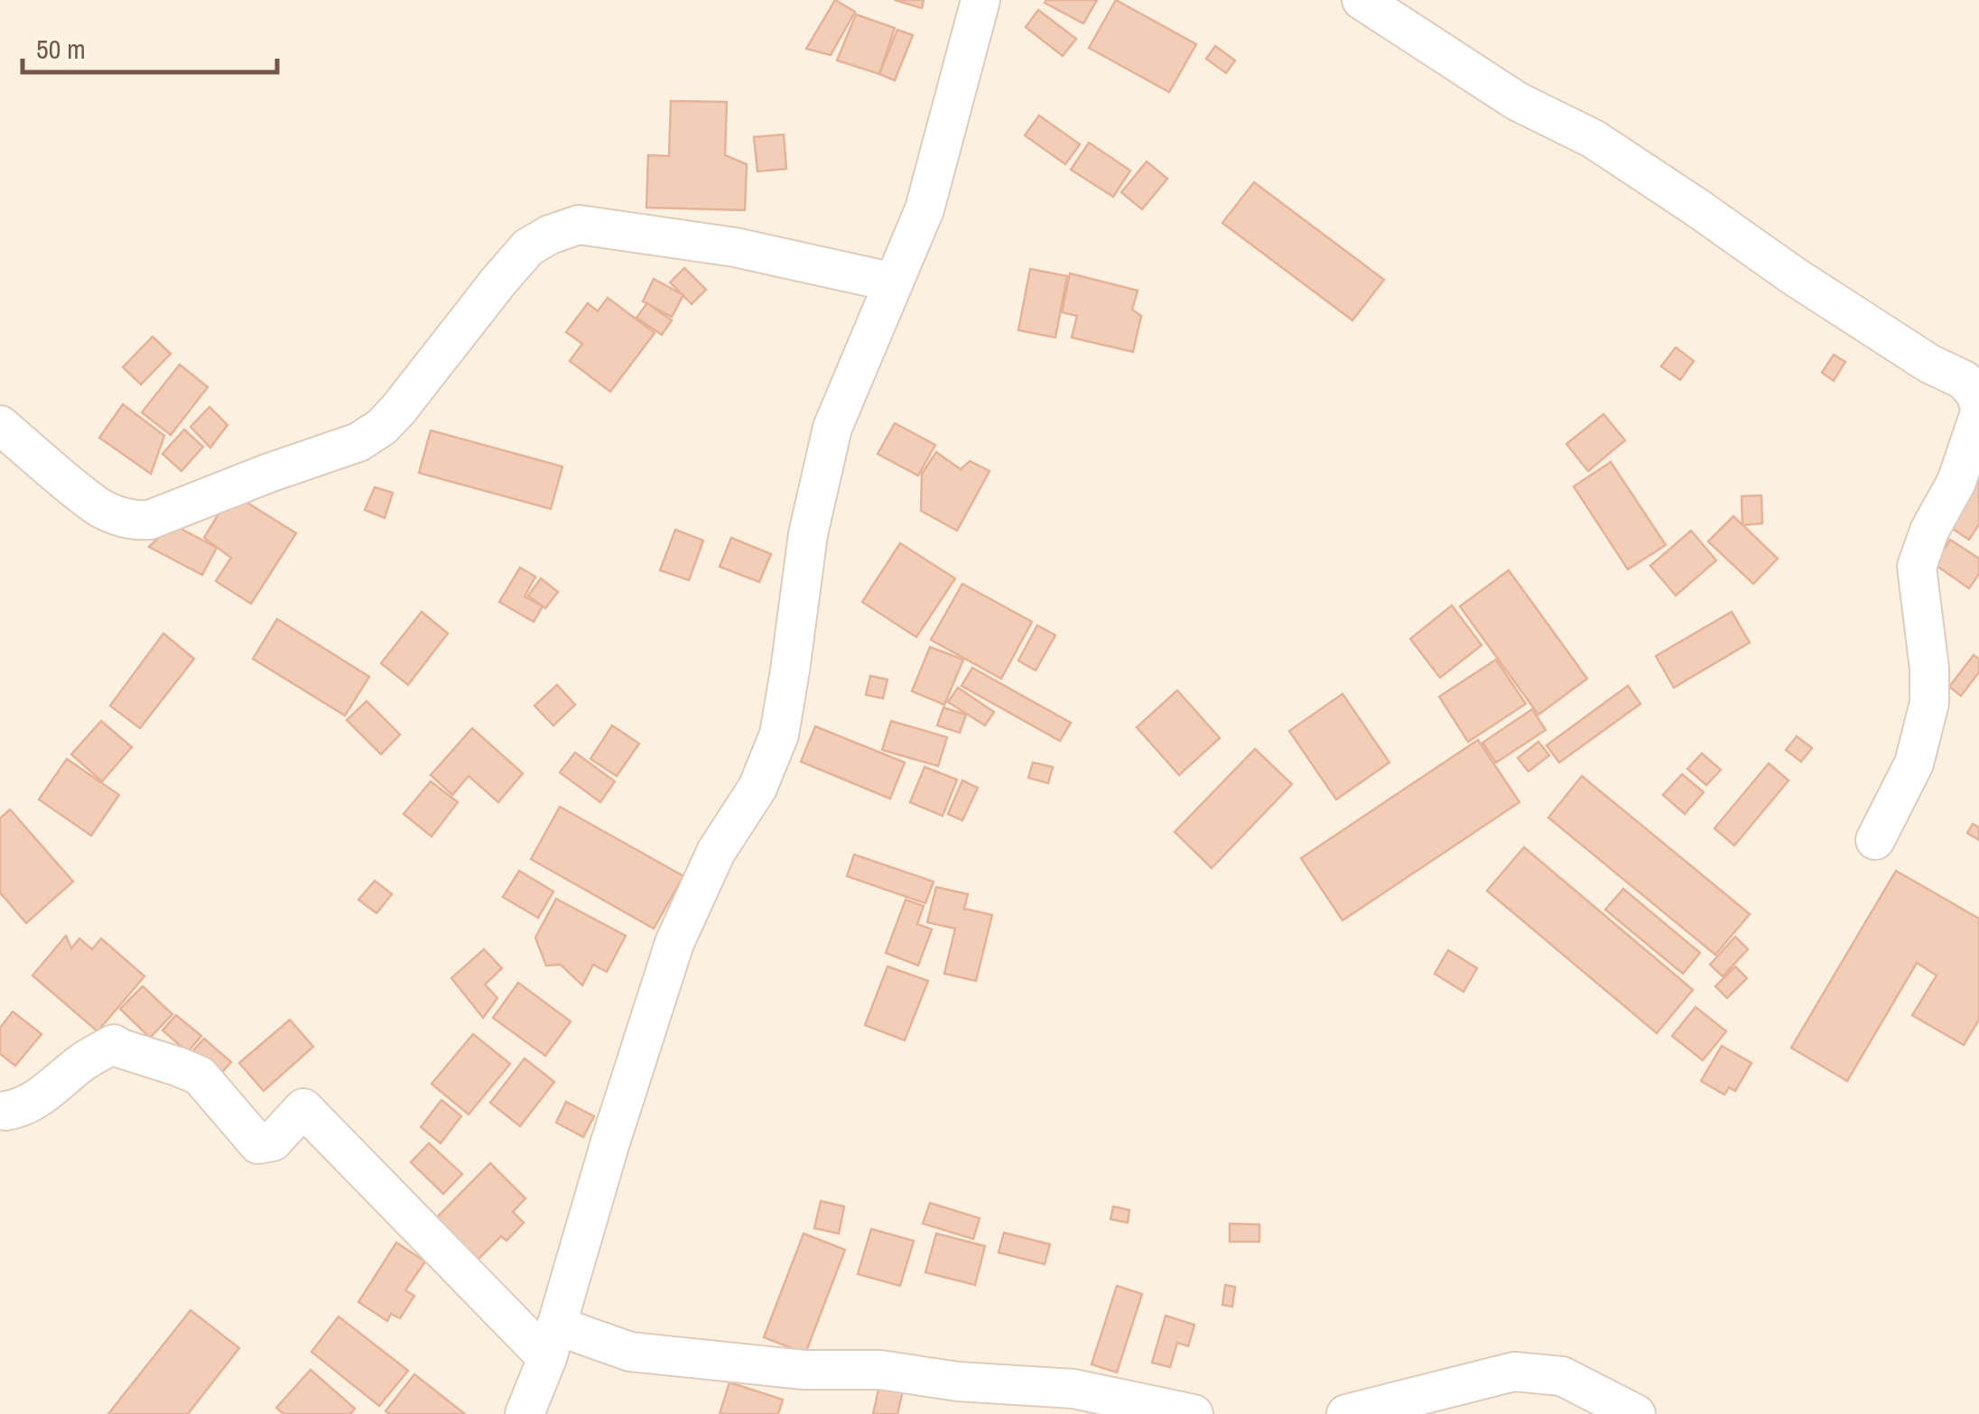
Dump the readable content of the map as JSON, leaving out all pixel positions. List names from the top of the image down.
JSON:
{
  "scale_bar": "50 m"
}
